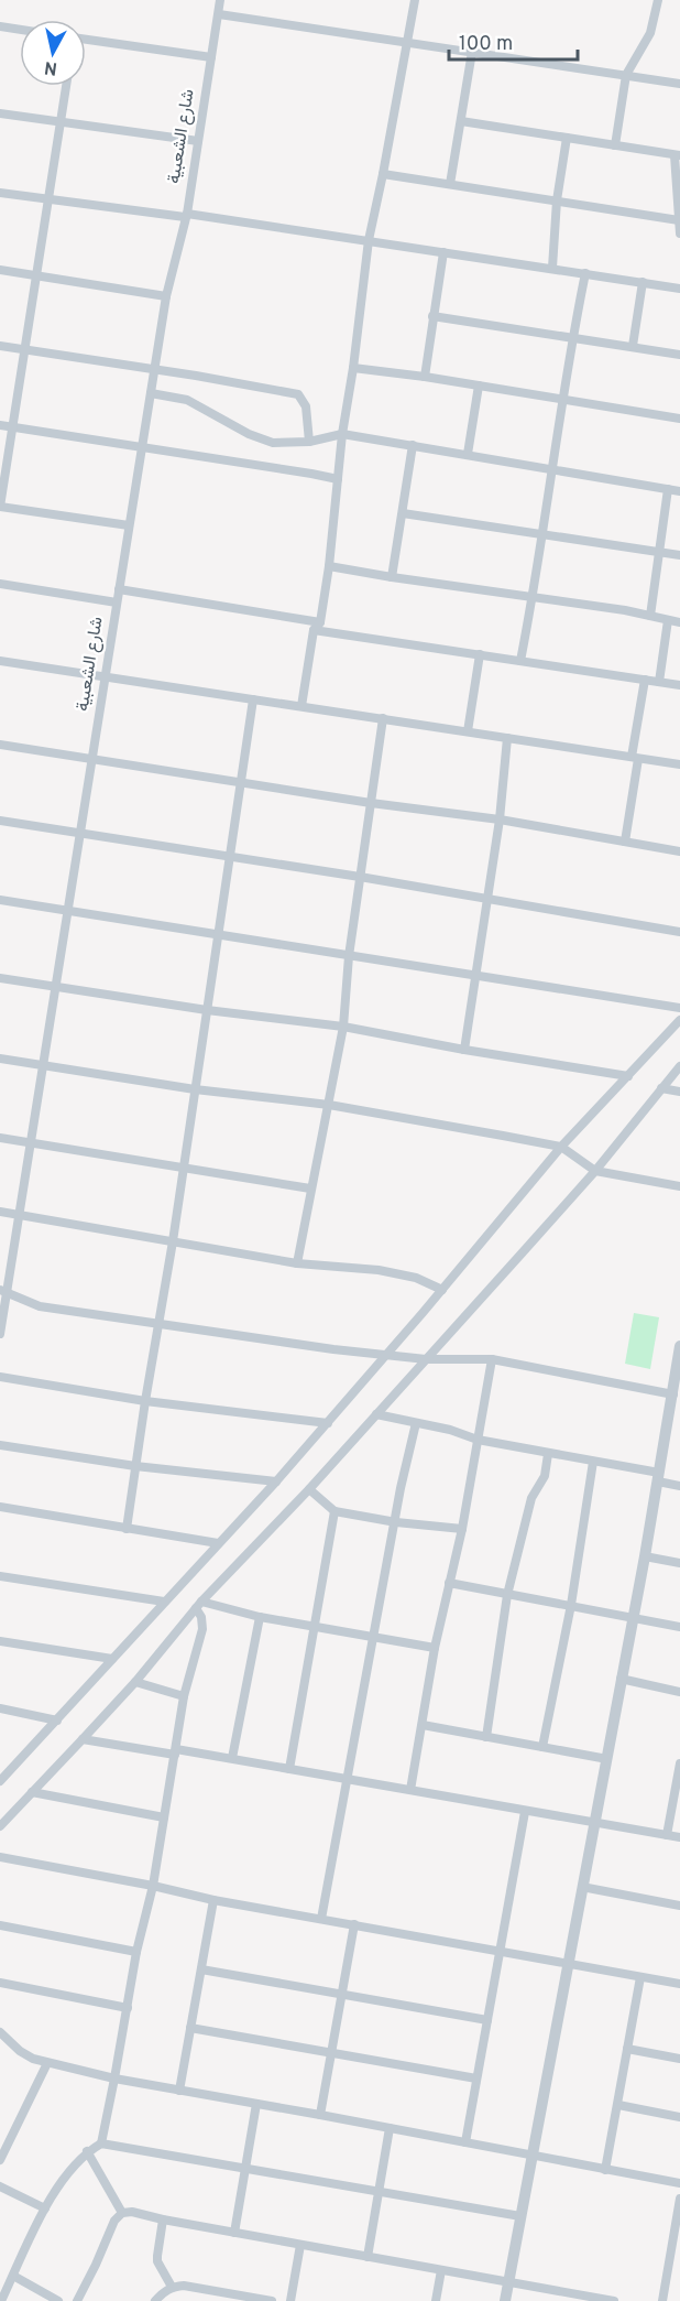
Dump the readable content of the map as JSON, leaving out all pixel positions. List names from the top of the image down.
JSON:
{
  "streets": {
    "street": ["شارع الشعبية"]
  },
  "scale_bar": "100 m",
  "north": "bottom"
}
